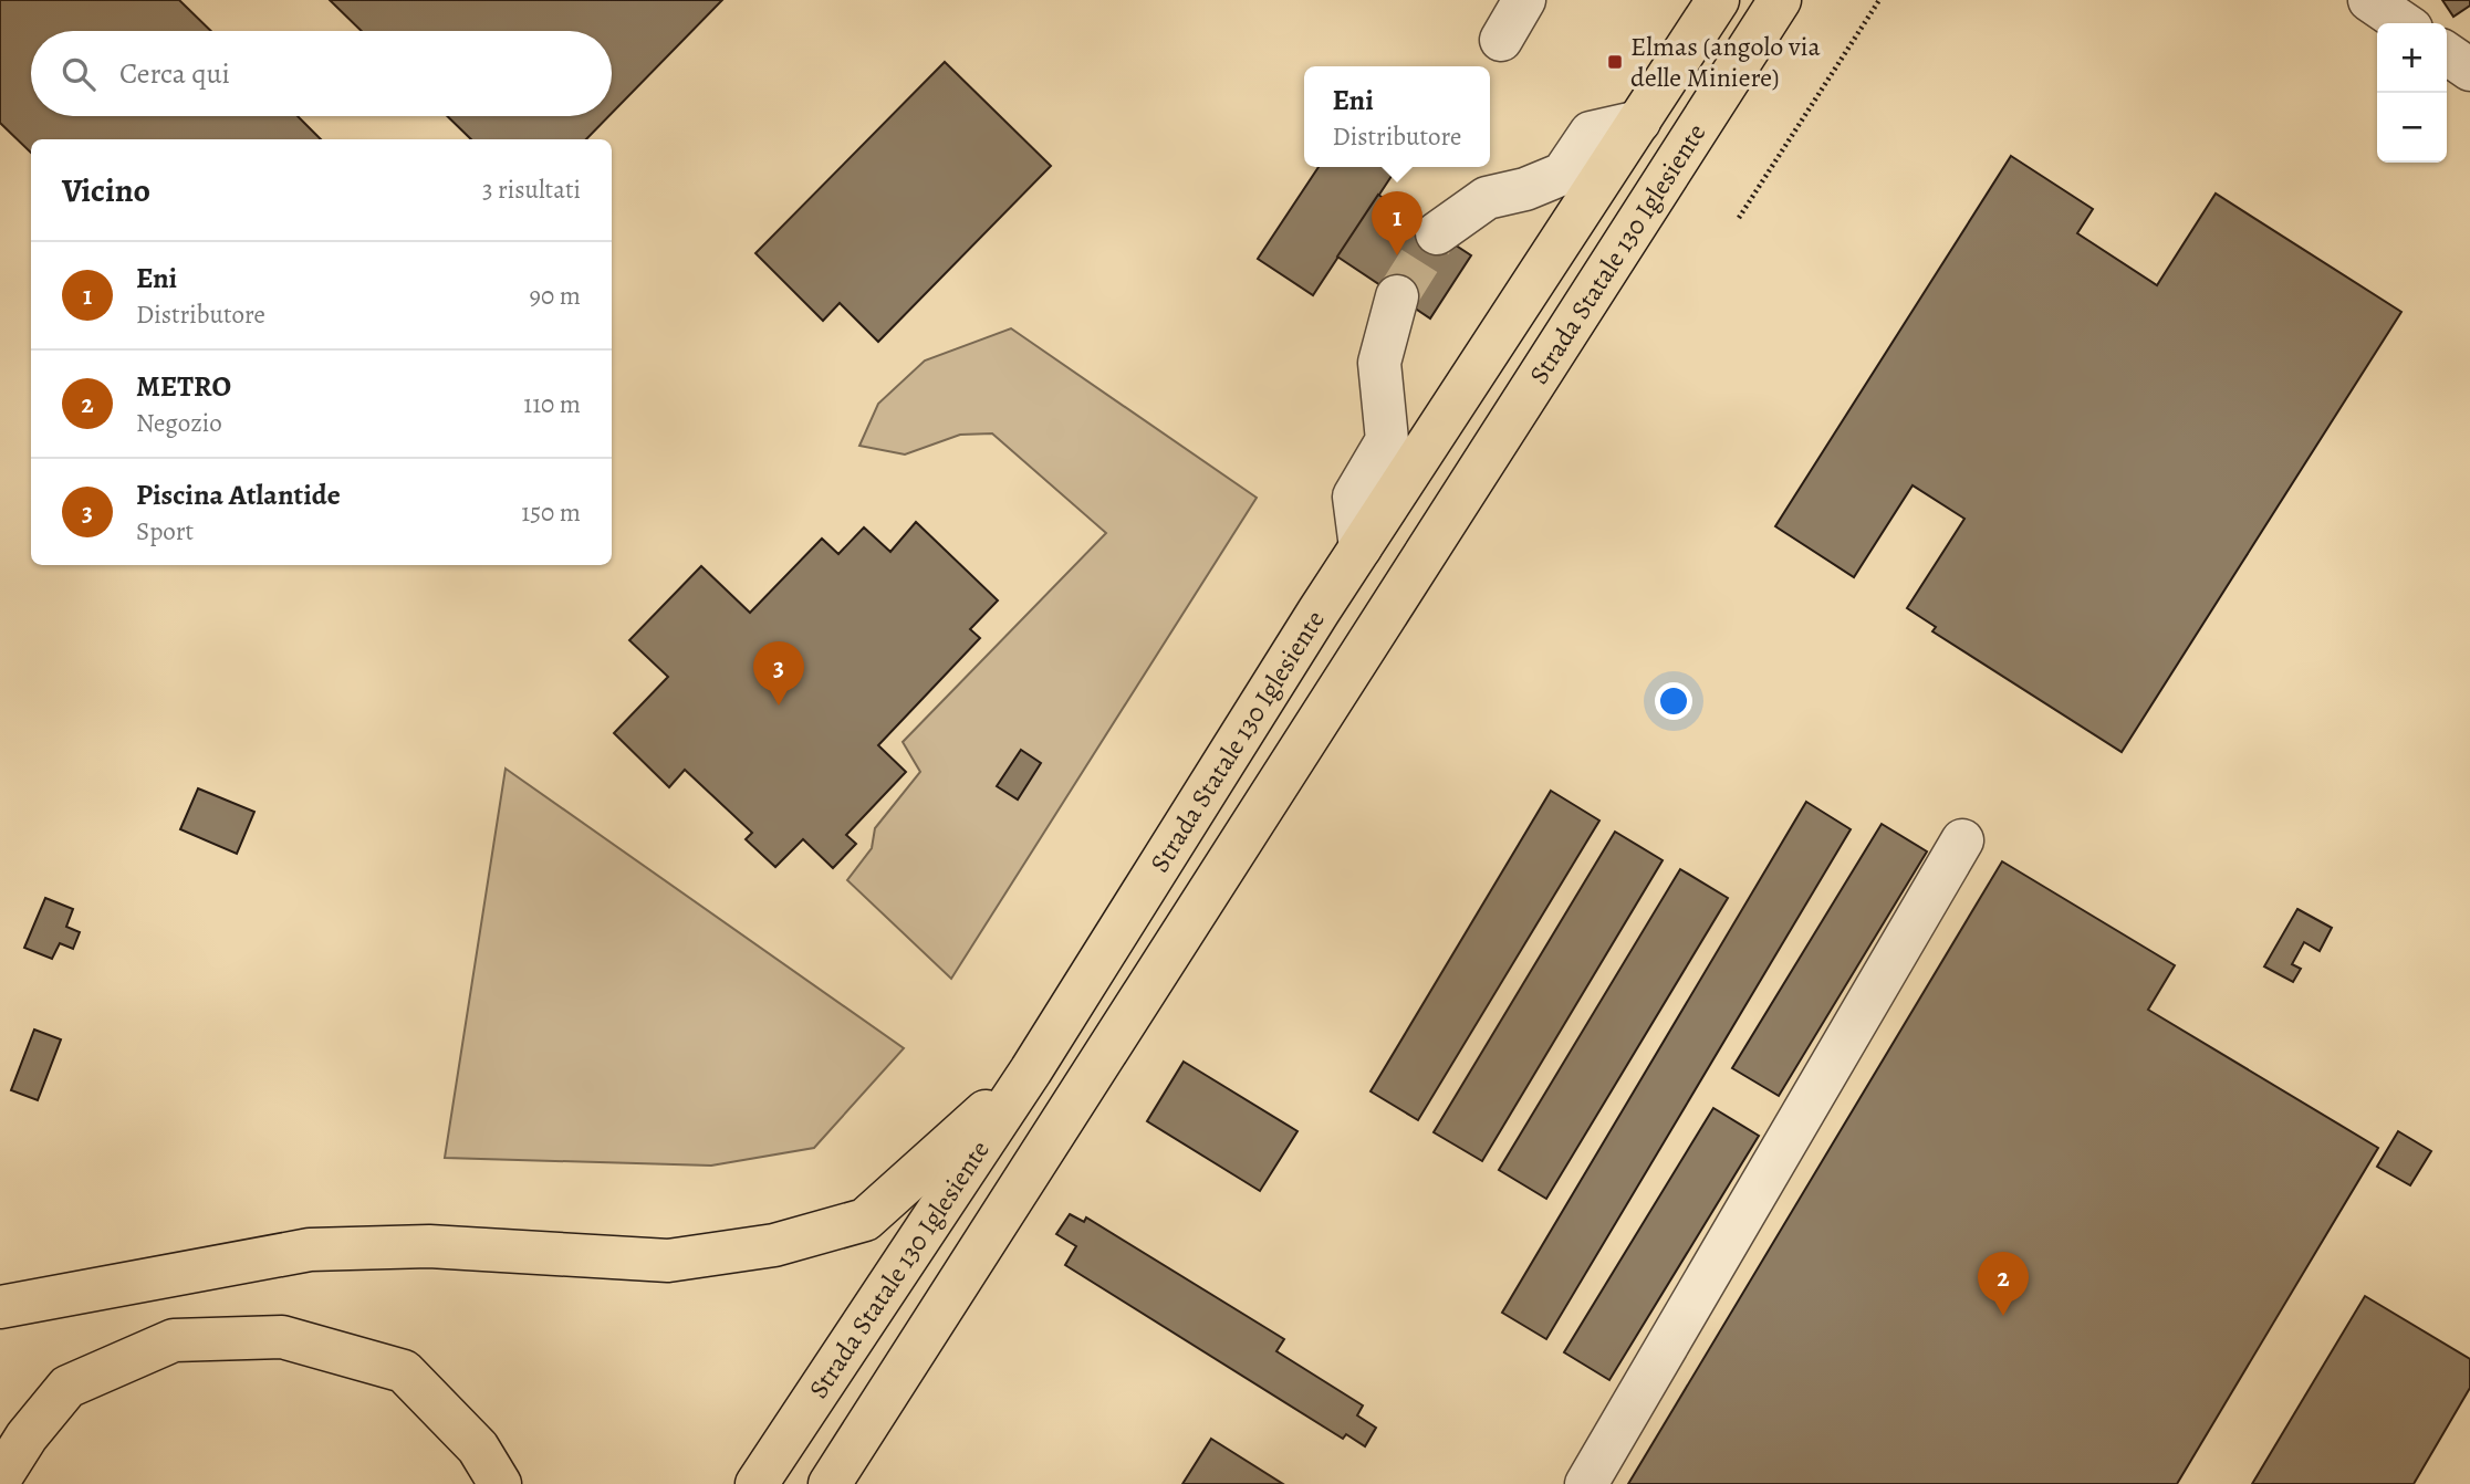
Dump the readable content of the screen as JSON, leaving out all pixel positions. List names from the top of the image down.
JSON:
{
  "streets": {
    "highway": ["Strada Statale 130 Iglesiente"]
  },
  "places": {
    "transit": ["Elmas (angolo via delle Miniere)"]
  },
  "page": {
    "map_buttons": ["+", "−"],
    "search": "Cerca qui",
    "popup": ["Eni", "Distributore"],
    "heading": ["Vicino", "3 risultati"],
    "pins": ["1", "3", "2"],
    "list": [
      {
        "mark": "1",
        "name": "Eni",
        "note": "Distributore",
        "value": "90 m"
      },
      {
        "mark": "2",
        "name": "METRO",
        "note": "Negozio",
        "value": "110 m"
      },
      {
        "mark": "3",
        "name": "Piscina Atlantide",
        "note": "Sport",
        "value": "150 m"
      }
    ]
  }
}
